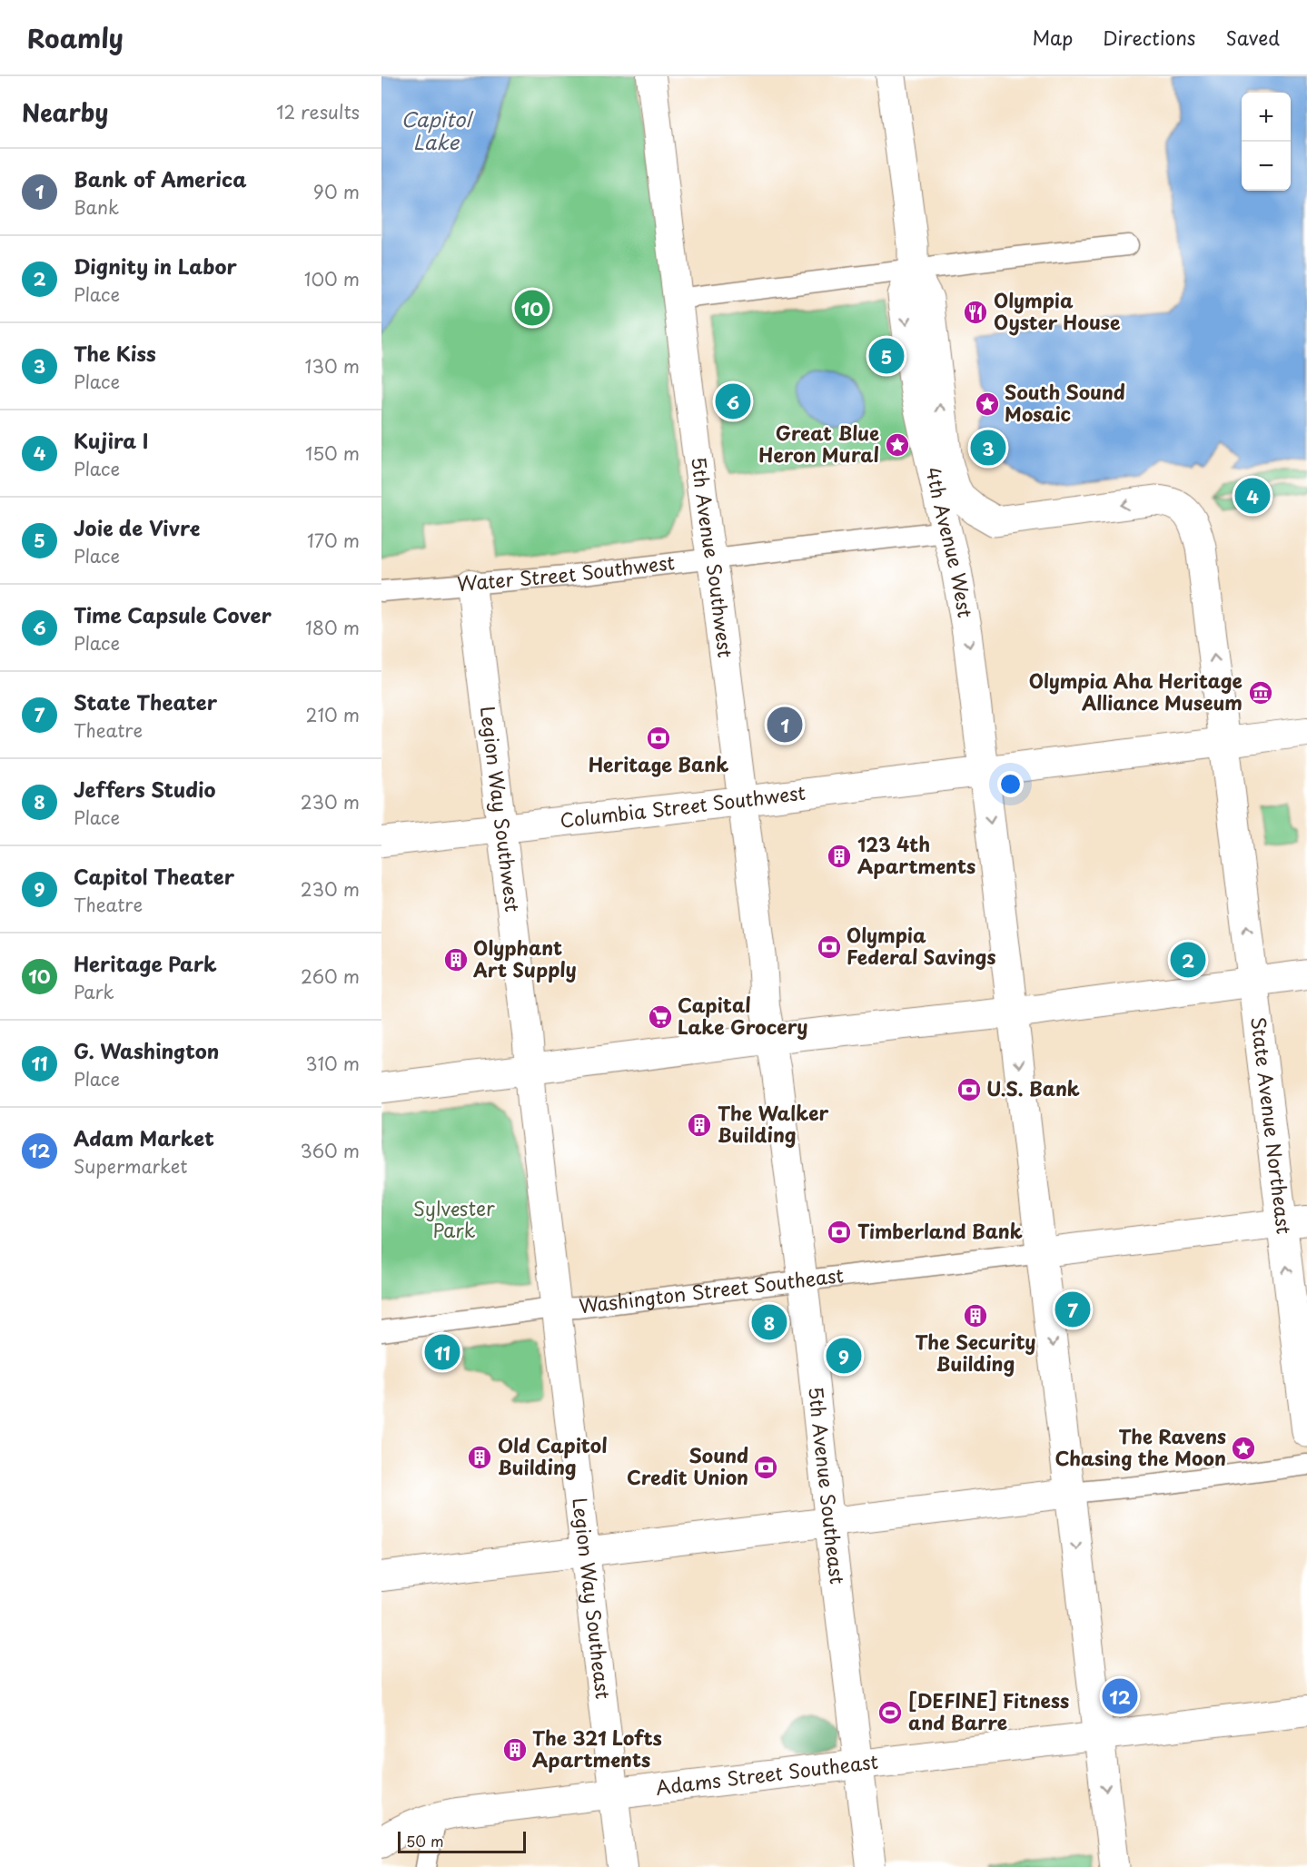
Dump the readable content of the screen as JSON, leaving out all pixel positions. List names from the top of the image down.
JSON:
{
  "streets": {
    "main road": ["4th Avenue West", "State Avenue Northeast"],
    "street": [
      "5th Avenue Southwest",
      "Water Street Southwest",
      "Columbia Street Southwest",
      "Legion Way Southwest",
      "Washington Street Southeast",
      "5th Avenue Southeast",
      "Legion Way Southeast",
      "Adams Street Southeast"
    ]
  },
  "crossings": [
    ["4th Avenue West", "Water Street Southwest"],
    ["4th Avenue West", "Columbia Street Southwest"],
    ["4th Avenue West", "Washington Street Southeast"],
    ["4th Avenue West", "Adams Street Southeast"],
    ["5th Avenue Southwest", "Water Street Southwest"],
    ["5th Avenue Southwest", "Columbia Street Southwest"],
    ["5th Avenue Southwest", "5th Avenue Southeast"],
    ["Water Street Southwest", "Legion Way Southwest"],
    ["Columbia Street Southwest", "Legion Way Southwest"],
    ["Columbia Street Southwest", "State Avenue Northeast"],
    ["Legion Way Southwest", "Legion Way Southeast"],
    ["Washington Street Southeast", "5th Avenue Southeast"],
    ["Washington Street Southeast", "Legion Way Southeast"],
    ["5th Avenue Southeast", "Adams Street Southeast"],
    ["Legion Way Southeast", "Adams Street Southeast"]
  ],
  "one_way": ["4th Avenue West", "State Avenue Northeast"],
  "water": ["Capitol Lake"],
  "parks": ["Sylvester Park"],
  "places": {
    "restaurant": ["Olympia Oyster House"],
    "place": ["South Sound Mosaic", "Great Blue Heron Mural", "The Ravens Chasing the Moon"],
    "museum": ["Olympia Aha Heritage Alliance Museum"],
    "bank": [
      "Heritage Bank",
      "Olympia Federal Savings",
      "U.S. Bank",
      "Timberland Bank",
      "Sound Credit Union"
    ],
    "building": [
      "123 4th Apartments",
      "Olyphant Art Supply",
      "The Walker Building",
      "The Security Building",
      "Old Capitol Building",
      "The 321 Lofts Apartments"
    ],
    "supermarket": ["Capital Lake Grocery"],
    "sports": ["[DEFINE] Fitness and Barre"]
  },
  "scale_bar": "50 m",
  "page": {
    "header": "Roamly",
    "nav": ["Map", "Directions", "Saved"],
    "heading": ["Nearby", "12 results"],
    "map_buttons": ["+", "−"],
    "list": [
      {
        "mark": "1",
        "name": "Bank of America",
        "note": "Bank",
        "value": "90 m"
      },
      {
        "mark": "2",
        "name": "Dignity in Labor",
        "note": "Place",
        "value": "100 m"
      },
      {
        "mark": "3",
        "name": "The Kiss",
        "note": "Place",
        "value": "130 m"
      },
      {
        "mark": "4",
        "name": "Kujira I",
        "note": "Place",
        "value": "150 m"
      },
      {
        "mark": "5",
        "name": "Joie de Vivre",
        "note": "Place",
        "value": "170 m"
      },
      {
        "mark": "6",
        "name": "Time Capsule Cover",
        "note": "Place",
        "value": "180 m"
      },
      {
        "mark": "7",
        "name": "State Theater",
        "note": "Theatre",
        "value": "210 m"
      },
      {
        "mark": "8",
        "name": "Jeffers Studio",
        "note": "Place",
        "value": "230 m"
      },
      {
        "mark": "9",
        "name": "Capitol Theater",
        "note": "Theatre",
        "value": "230 m"
      },
      {
        "mark": "10",
        "name": "Heritage Park",
        "note": "Park",
        "value": "260 m"
      },
      {
        "mark": "11",
        "name": "G. Washington",
        "note": "Place",
        "value": "310 m"
      },
      {
        "mark": "12",
        "name": "Adam Market",
        "note": "Supermarket",
        "value": "360 m"
      }
    ],
    "pins": [
      "10",
      "5",
      "6",
      "3",
      "4",
      "1",
      "2",
      "7",
      "8",
      "11",
      "9",
      "12"
    ],
    "scale": "50 m"
  }
}
